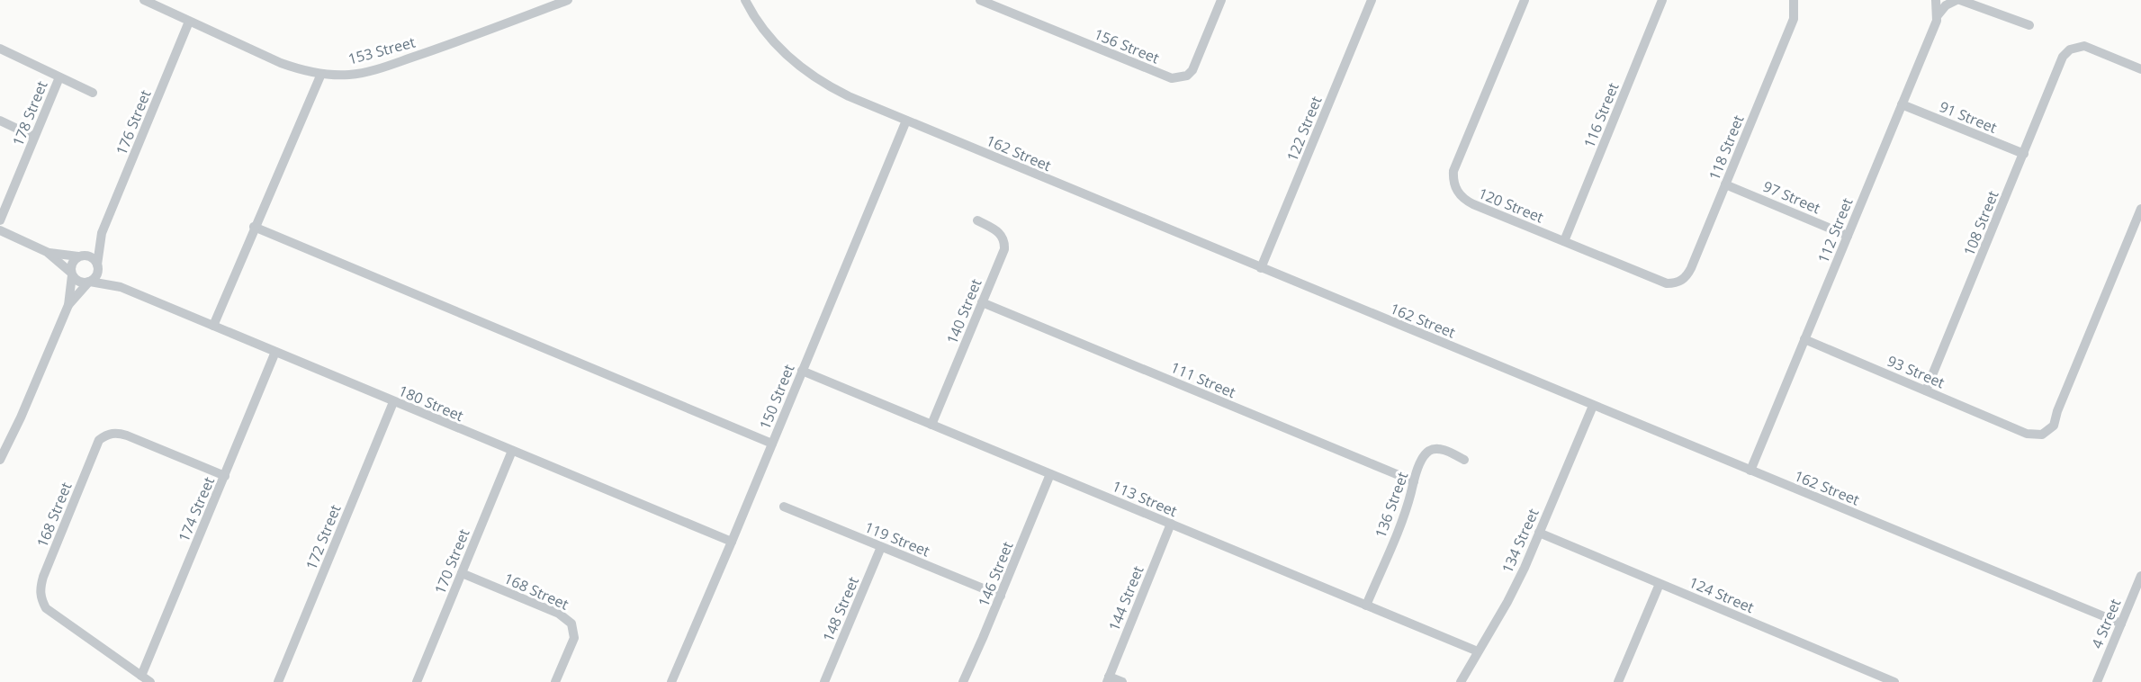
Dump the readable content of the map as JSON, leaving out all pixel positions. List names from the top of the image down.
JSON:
{
  "streets": {
    "street": [
      "156 Street",
      "153 Street",
      "178 Street",
      "116 Street",
      "91 Street",
      "176 Street",
      "122 Street",
      "118 Street",
      "162 Street",
      "97 Street",
      "120 Street",
      "108 Street",
      "112 Street",
      "140 Street",
      "93 Street",
      "111 Street",
      "150 Street",
      "180 Street",
      "113 Street",
      "136 Street",
      "174 Street",
      "168 Street",
      "172 Street",
      "119 Street",
      "134 Street",
      "170 Street",
      "146 Street",
      "124 Street",
      "144 Street",
      "148 Street",
      "4 Street"
    ]
  },
  "crossings": [
    ["153 Street", "176 Street"],
    ["116 Street", "120 Street"],
    ["91 Street", "108 Street"],
    ["91 Street", "112 Street"],
    ["176 Street", "180 Street"],
    ["122 Street", "162 Street"],
    ["118 Street", "97 Street"],
    ["118 Street", "120 Street"],
    ["162 Street", "112 Street"],
    ["162 Street", "150 Street"],
    ["162 Street", "134 Street"],
    ["162 Street", "4 Street"],
    ["97 Street", "112 Street"],
    ["108 Street", "93 Street"],
    ["112 Street", "93 Street"],
    ["140 Street", "111 Street"],
    ["140 Street", "113 Street"],
    ["111 Street", "136 Street"],
    ["150 Street", "180 Street"],
    ["150 Street", "113 Street"],
    ["180 Street", "174 Street"],
    ["180 Street", "172 Street"],
    ["180 Street", "170 Street"],
    ["113 Street", "136 Street"],
    ["113 Street", "134 Street"],
    ["113 Street", "146 Street"],
    ["113 Street", "144 Street"],
    ["174 Street", "168 Street"],
    ["168 Street", "170 Street"],
    ["119 Street", "146 Street"],
    ["119 Street", "148 Street"],
    ["134 Street", "124 Street"]
  ]
}
